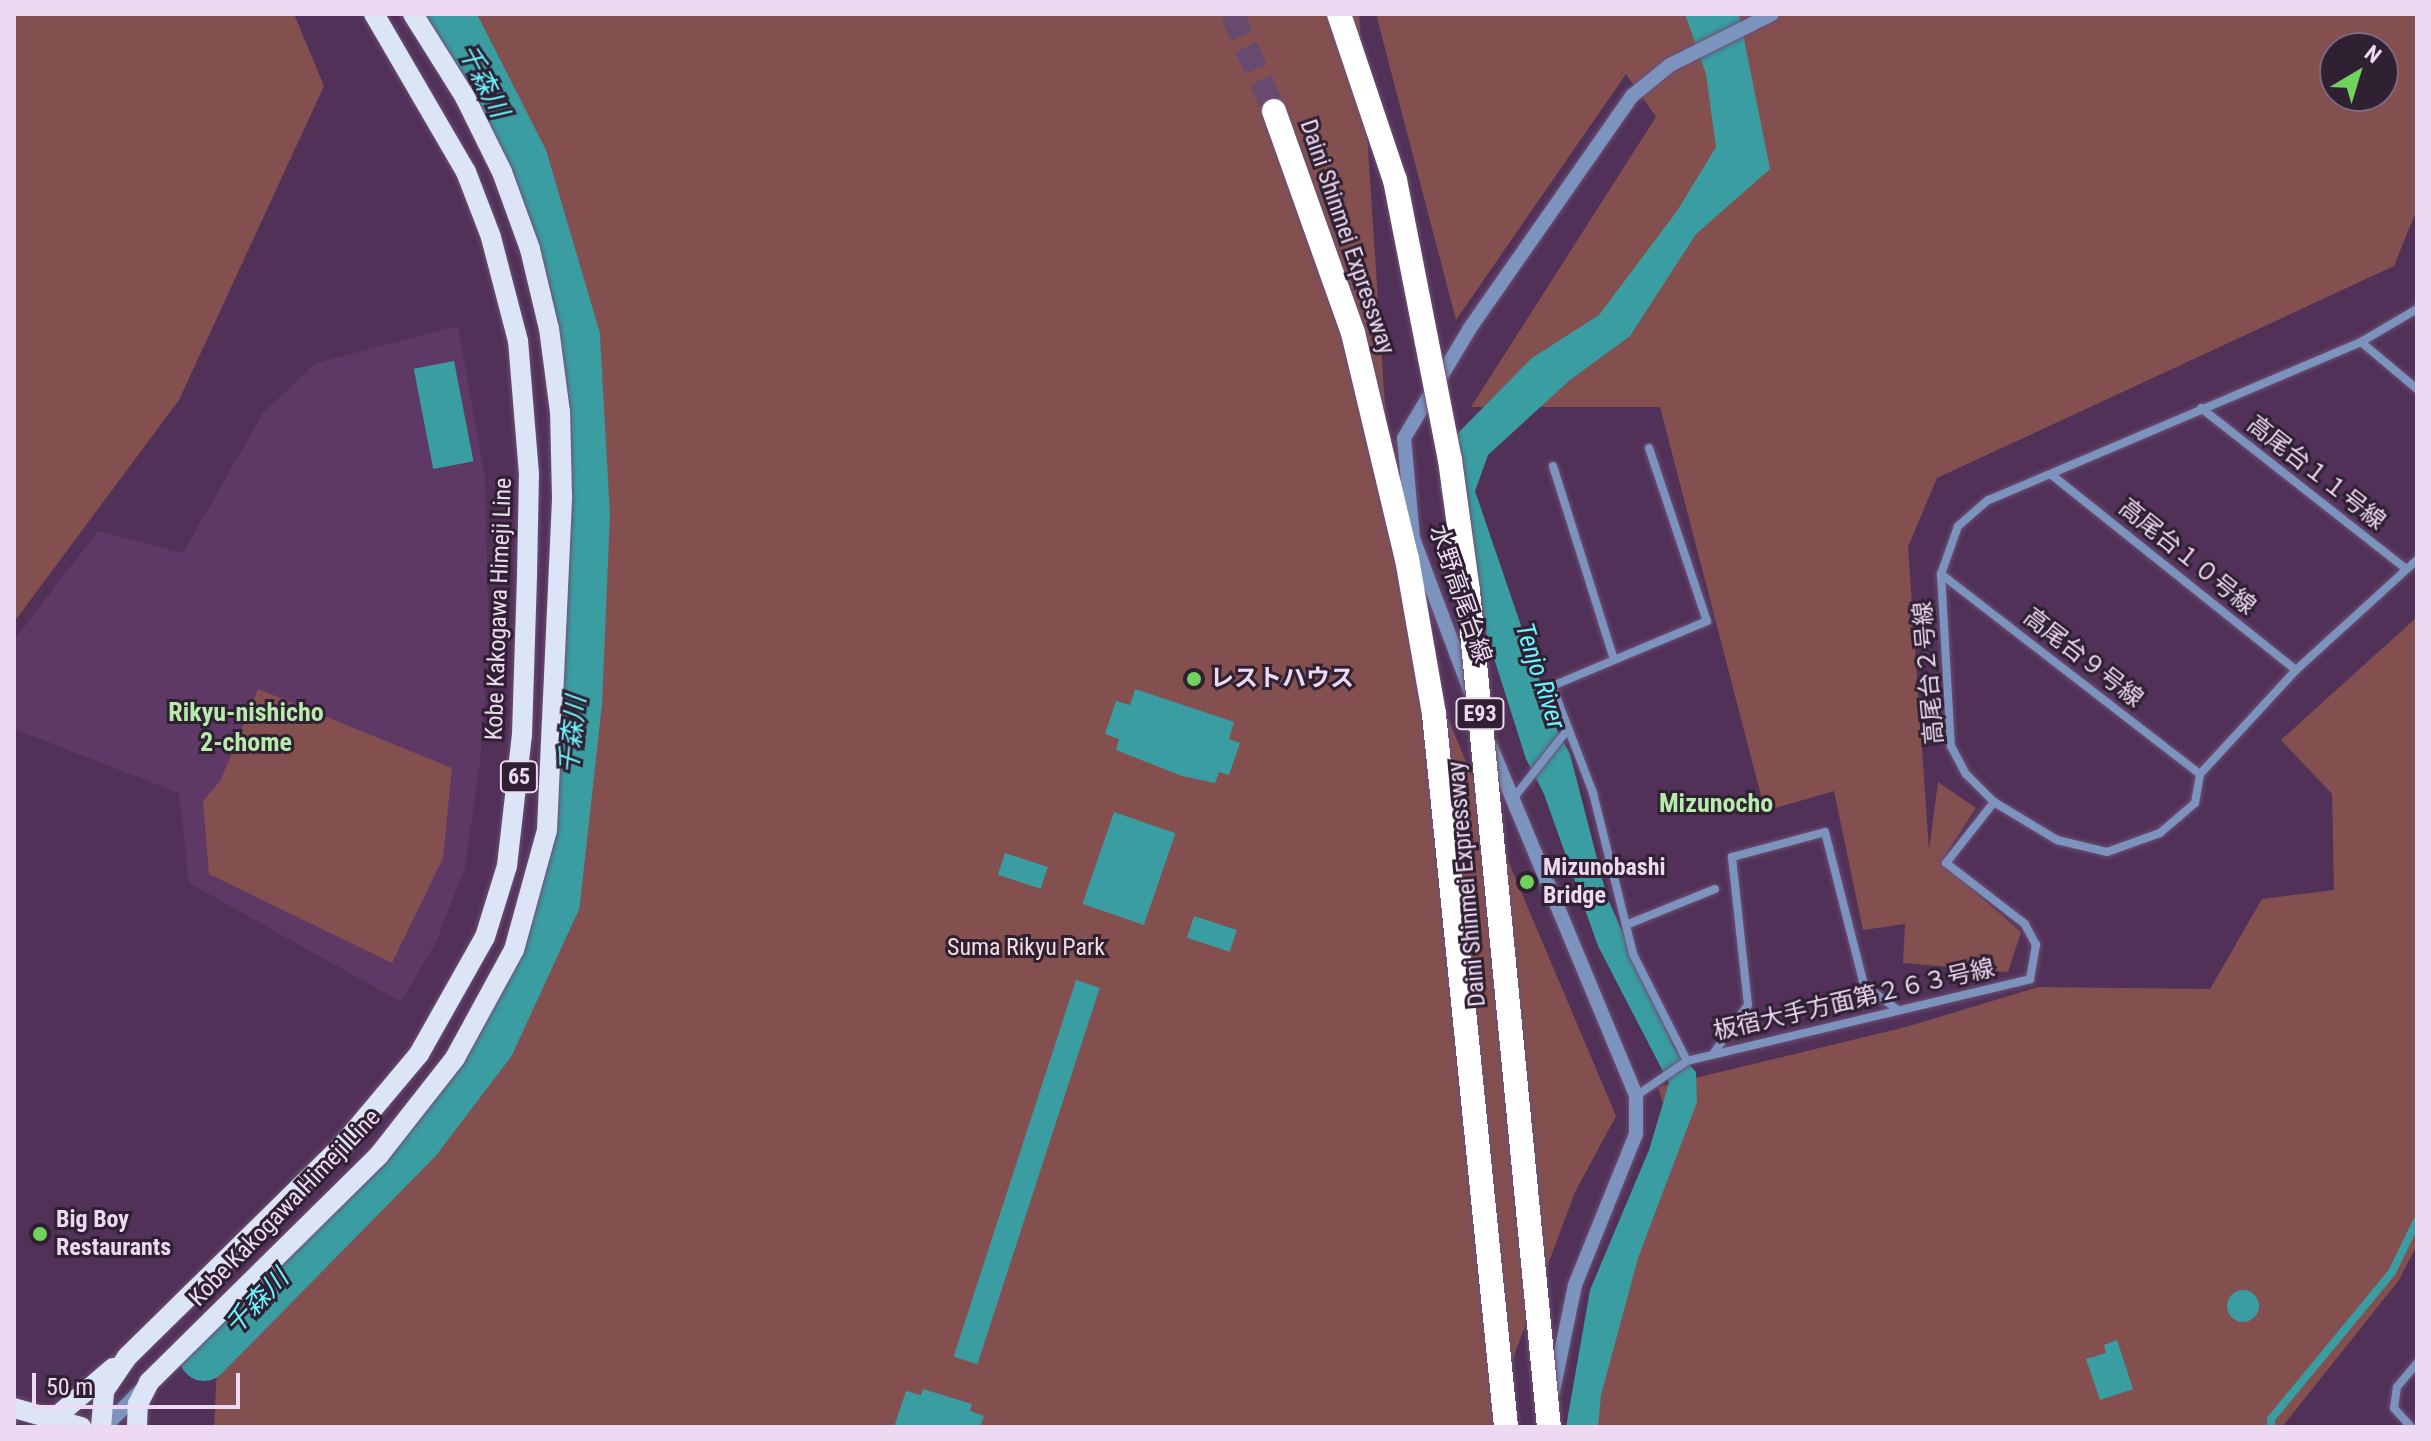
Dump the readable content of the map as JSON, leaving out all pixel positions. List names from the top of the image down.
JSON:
{
  "streets": {
    "highway": ["Daini Shinmei Expressway", "E93"],
    "main road": ["Kobe Kakogawa Himeji Line", "65"],
    "street": [
      "高尾台１１号線",
      "高尾台１０号線",
      "水野高尾台線",
      "高尾台９号線",
      "高尾台２号線",
      "板宿大手方面第２６３号線"
    ]
  },
  "crossings": [
    ["高尾台１１号線", "高尾台２号線"],
    ["高尾台１０号線", "高尾台２号線"],
    ["高尾台９号線", "高尾台２号線"],
    ["高尾台２号線", "板宿大手方面第２６３号線"]
  ],
  "districts": ["Rikyu-nishicho 2-chome", "Mizunocho"],
  "water": ["千森川", "Tenjo River"],
  "parks": ["Suma Rikyu Park"],
  "places": ["レストハウス", "Mizunobashi Bridge", "Big Boy Restaurants"],
  "scale_bar": "50 m",
  "north": "top right"
}
